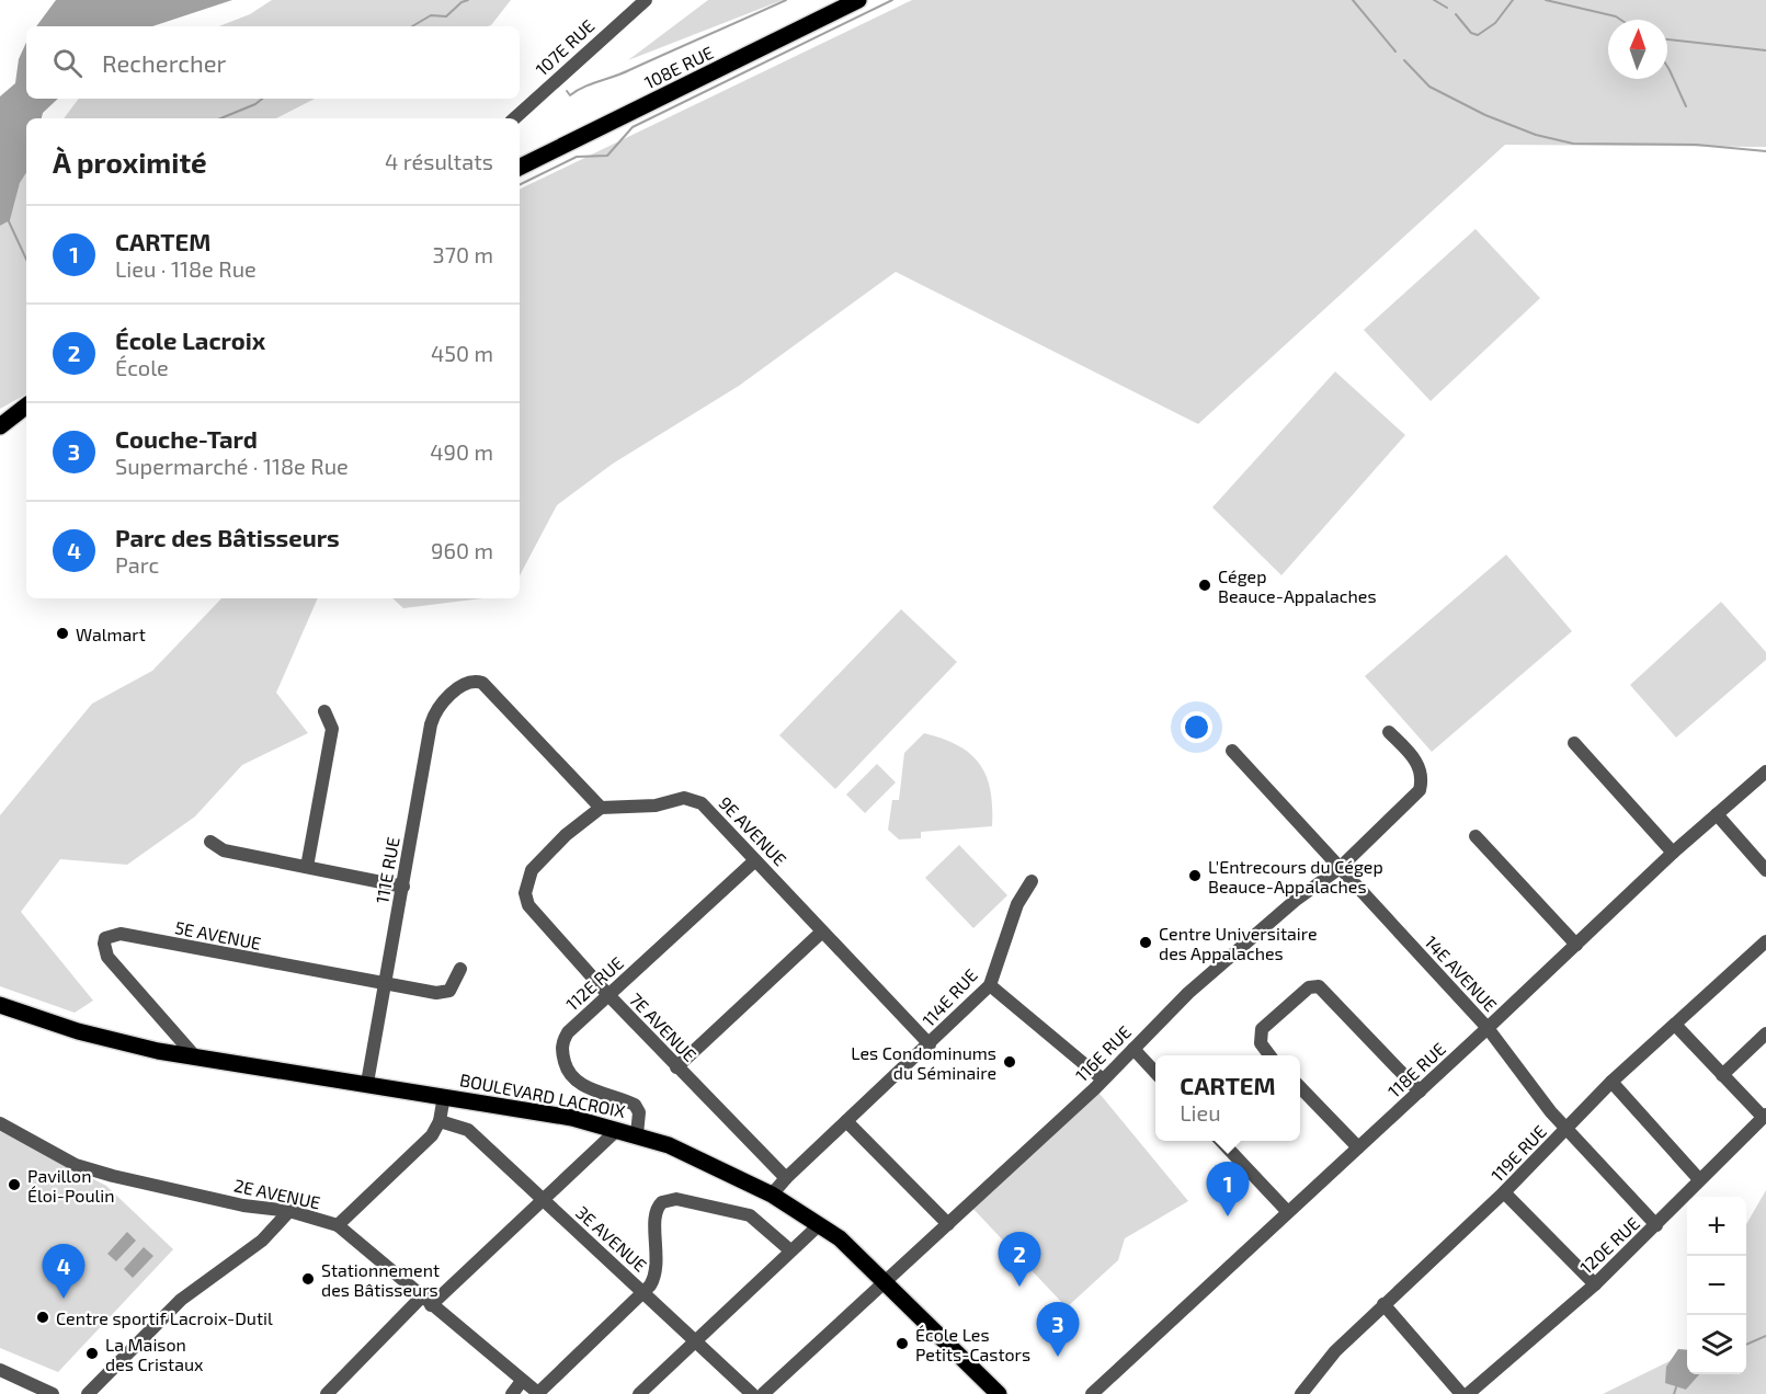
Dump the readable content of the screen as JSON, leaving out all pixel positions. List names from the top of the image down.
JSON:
{
  "streets": {
    "main road": ["108E RUE", "BOULEVARD LACROIX"],
    "street": [
      "107E RUE",
      "9E AVENUE",
      "111E RUE",
      "5E AVENUE",
      "14E AVENUE",
      "112E RUE",
      "114E RUE",
      "7E AVENUE",
      "116E RUE",
      "118E RUE",
      "119E RUE",
      "2E AVENUE",
      "3E AVENUE",
      "120E RUE"
    ]
  },
  "crossings": [
    ["9E AVENUE", "111E RUE"],
    ["9E AVENUE", "112E RUE"],
    ["9E AVENUE", "114E RUE"],
    ["9E AVENUE", "7E AVENUE"],
    ["111E RUE", "5E AVENUE"],
    ["111E RUE", "7E AVENUE"],
    ["111E RUE", "BOULEVARD LACROIX"],
    ["5E AVENUE", "BOULEVARD LACROIX"],
    ["14E AVENUE", "116E RUE"],
    ["14E AVENUE", "118E RUE"],
    ["14E AVENUE", "119E RUE"],
    ["14E AVENUE", "120E RUE"],
    ["112E RUE", "7E AVENUE"],
    ["112E RUE", "BOULEVARD LACROIX"],
    ["114E RUE", "7E AVENUE"],
    ["114E RUE", "BOULEVARD LACROIX"],
    ["116E RUE", "BOULEVARD LACROIX"]
  ],
  "places": [
    "Cégep Beauce-Appalaches",
    "Walmart",
    "L'Entrecours du Cégep Beauce-Appalaches",
    "Centre Universitaire des Appalaches",
    "Les Condominums du Séminaire",
    "Pavillon Éloi-Poulin",
    "Stationnement des Bâtisseurs",
    "Centre sportif Lacroix-Dutil",
    "École Les Petits-Castors",
    "La Maison des Cristaux"
  ],
  "north": "top",
  "page": {
    "search": "Rechercher",
    "heading": ["À proximité", "4 résultats"],
    "list": [
      {
        "mark": "1",
        "name": "CARTEM",
        "note": "Lieu · 118e Rue",
        "value": "370 m"
      },
      {
        "mark": "2",
        "name": "École Lacroix",
        "note": "École",
        "value": "450 m"
      },
      {
        "mark": "3",
        "name": "Couche-Tard",
        "note": "Supermarché · 118e Rue",
        "value": "490 m"
      },
      {
        "mark": "4",
        "name": "Parc des Bâtisseurs",
        "note": "Parc",
        "value": "960 m"
      }
    ],
    "popup": ["CARTEM", "Lieu"],
    "pins": [
      "1",
      "2",
      "4",
      "3"
    ],
    "map_buttons": ["+", "−"]
  }
}
